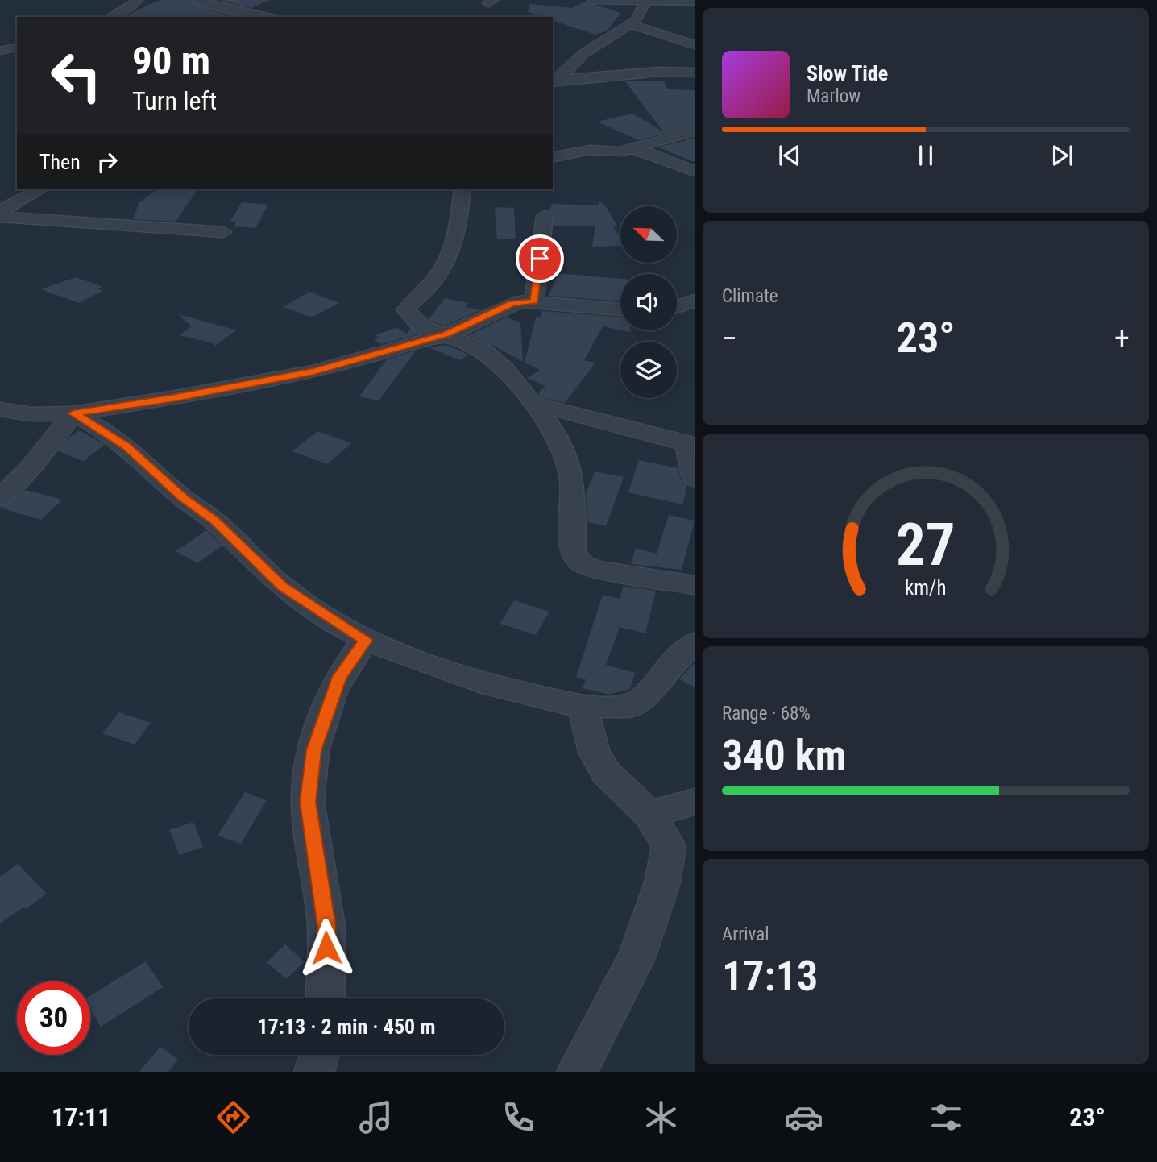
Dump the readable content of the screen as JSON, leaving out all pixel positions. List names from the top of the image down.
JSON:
{
  "north": "top left",
  "page": {
    "turn": ["90 m", "Turn left"],
    "song": ["Slow Tide", "Marlow"],
    "then": "Then",
    "tile": [
      "Climate",
      ["Range · 68%", "340 km"],
      ["Arrival", "17:13"]
    ],
    "heat": ["−", "23°", "+"],
    "limit": "30",
    "trip": "17:13 · 2 min · 450 m",
    "tabs": ["17:11", "23°"],
    "gauge": ["27", "km/h"]
  }
}
